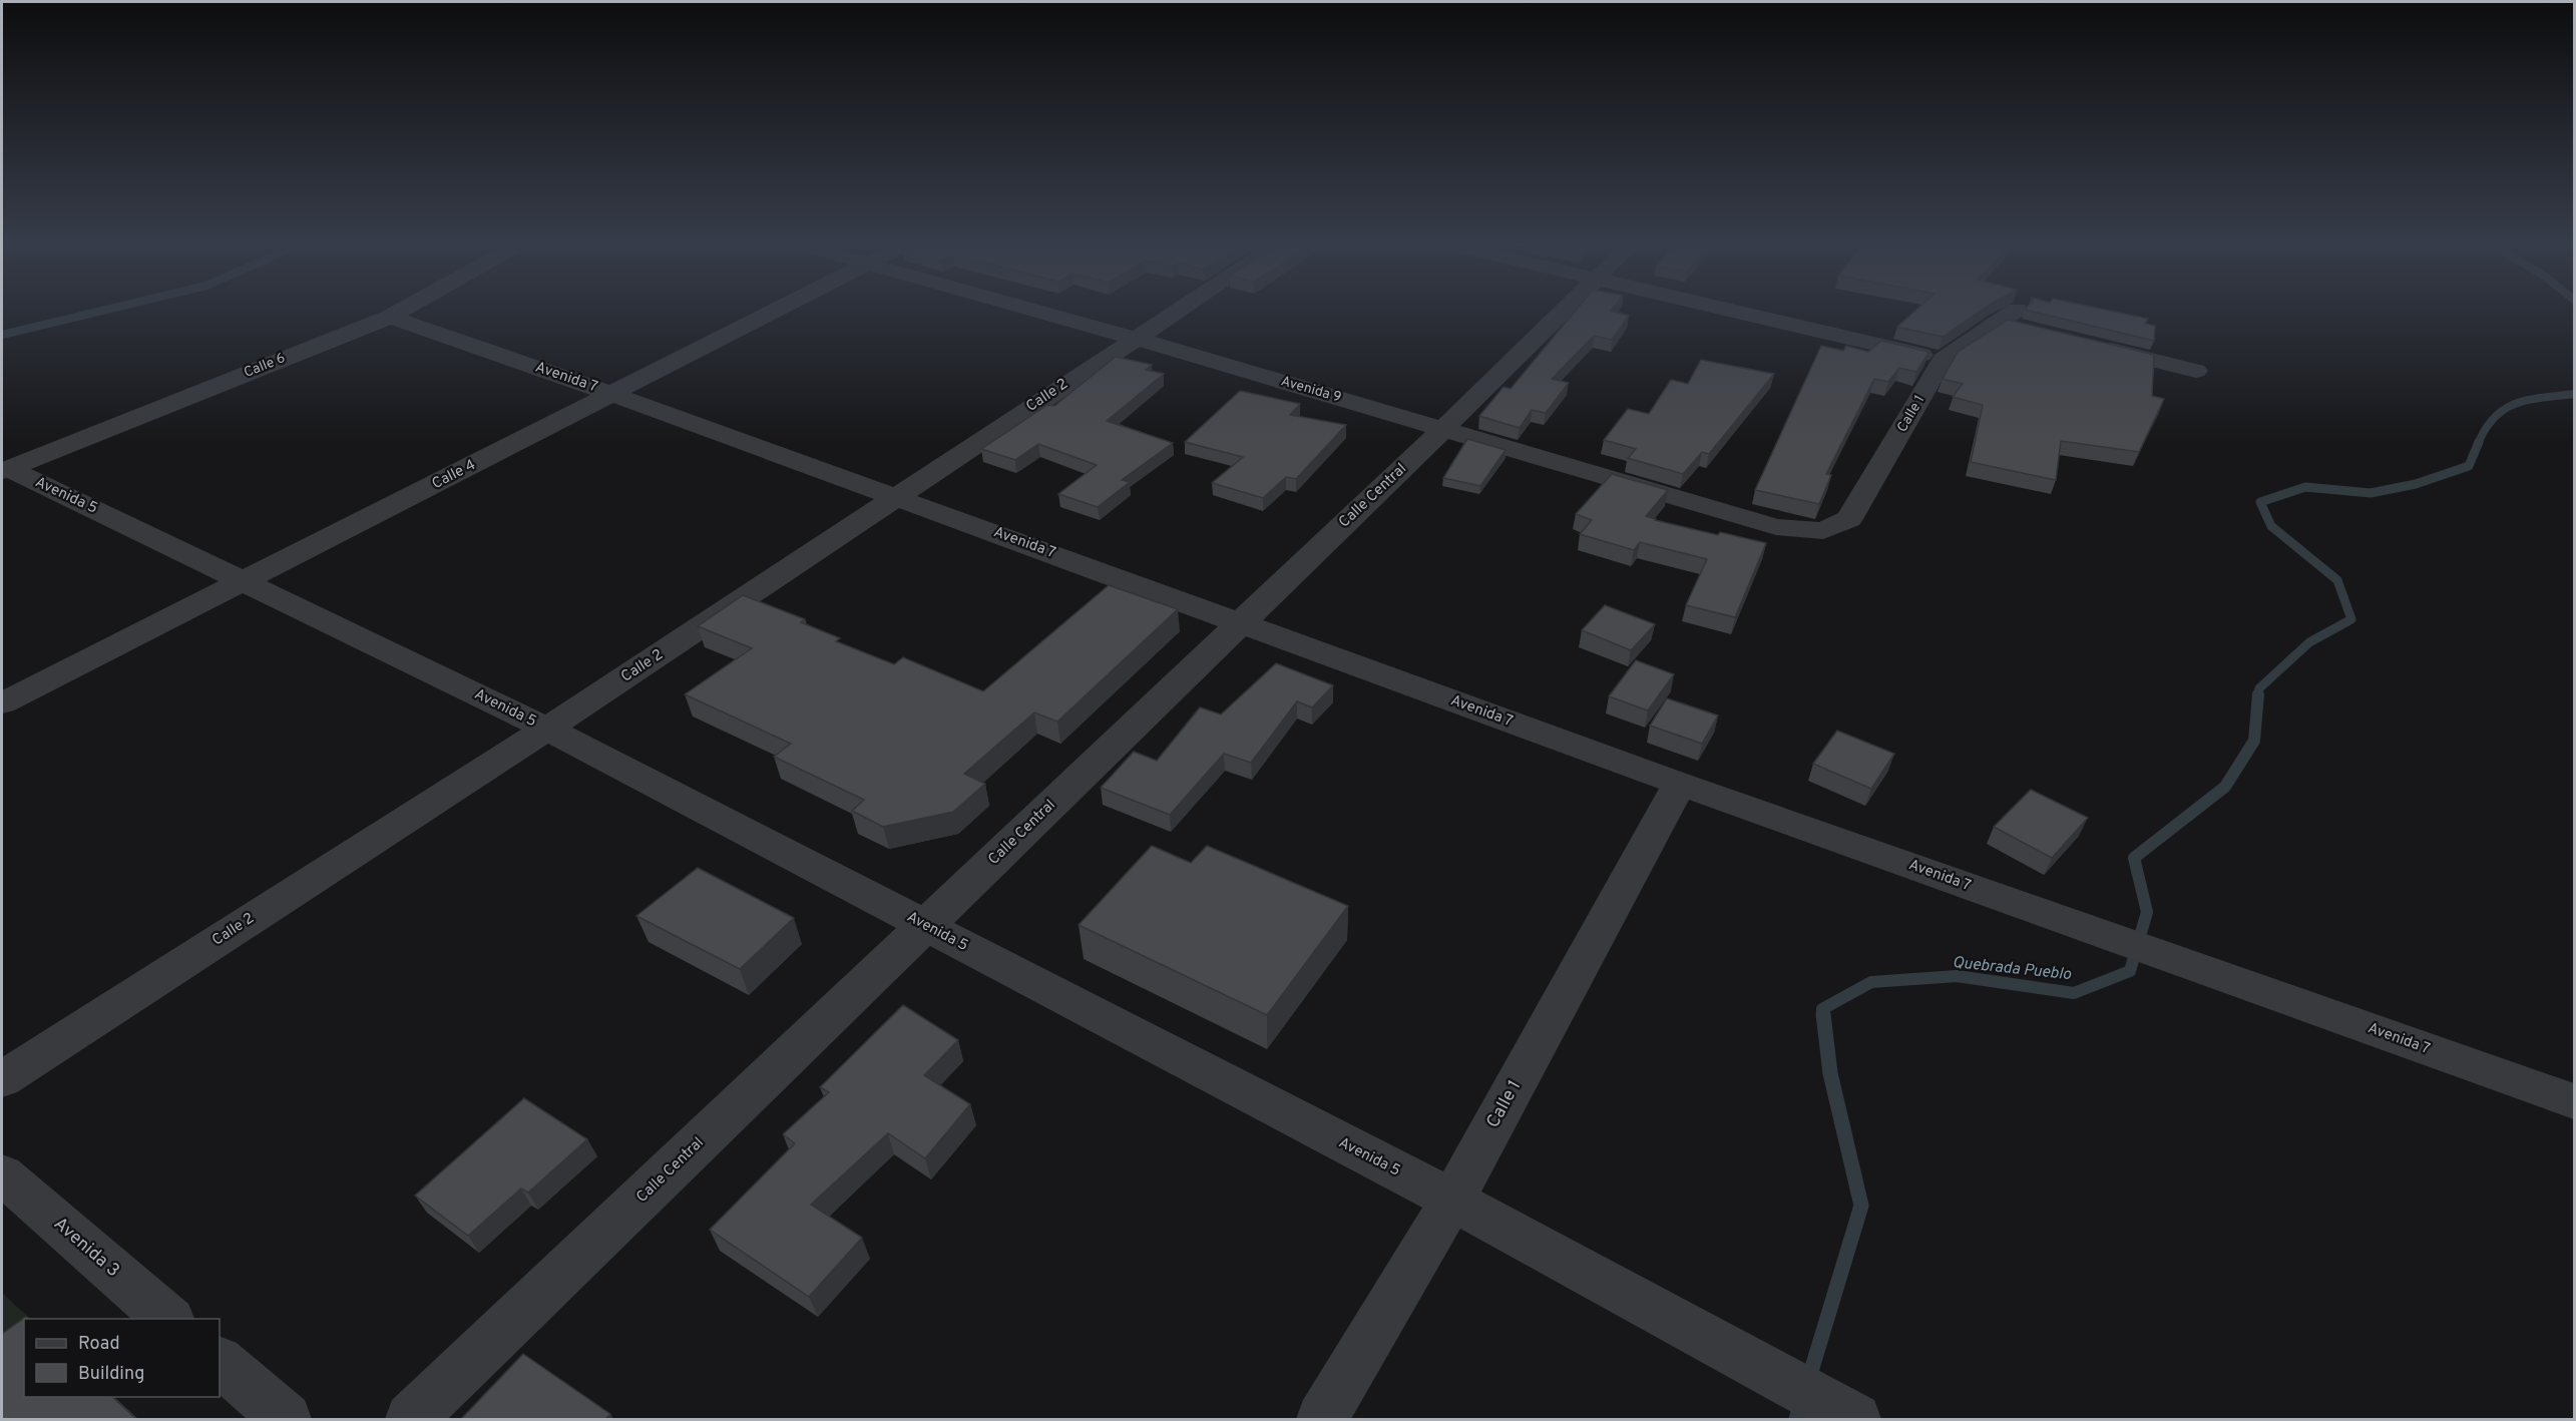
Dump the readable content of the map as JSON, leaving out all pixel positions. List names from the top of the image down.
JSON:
{
  "streets": {
    "street": [
      "Calle 6",
      "Avenida 7",
      "Avenida 9",
      "Calle 2",
      "Calle 1",
      "Calle 4",
      "Avenida 5",
      "Calle Central",
      "Avenida 3"
    ]
  },
  "crossings": [
    ["Calle 6", "Avenida 7"],
    ["Calle 6", "Avenida 5"],
    ["Avenida 7", "Calle 2"],
    ["Avenida 7", "Calle 1"],
    ["Avenida 7", "Calle 4"],
    ["Avenida 7", "Calle Central"],
    ["Avenida 9", "Calle 2"],
    ["Avenida 9", "Calle 1"],
    ["Avenida 9", "Calle Central"],
    ["Calle 2", "Avenida 5"],
    ["Calle 1", "Avenida 5"],
    ["Calle 4", "Avenida 5"],
    ["Avenida 5", "Calle Central"]
  ],
  "water": ["Quebrada Pueblo"],
  "legend": ["Road", "Building"]
}
